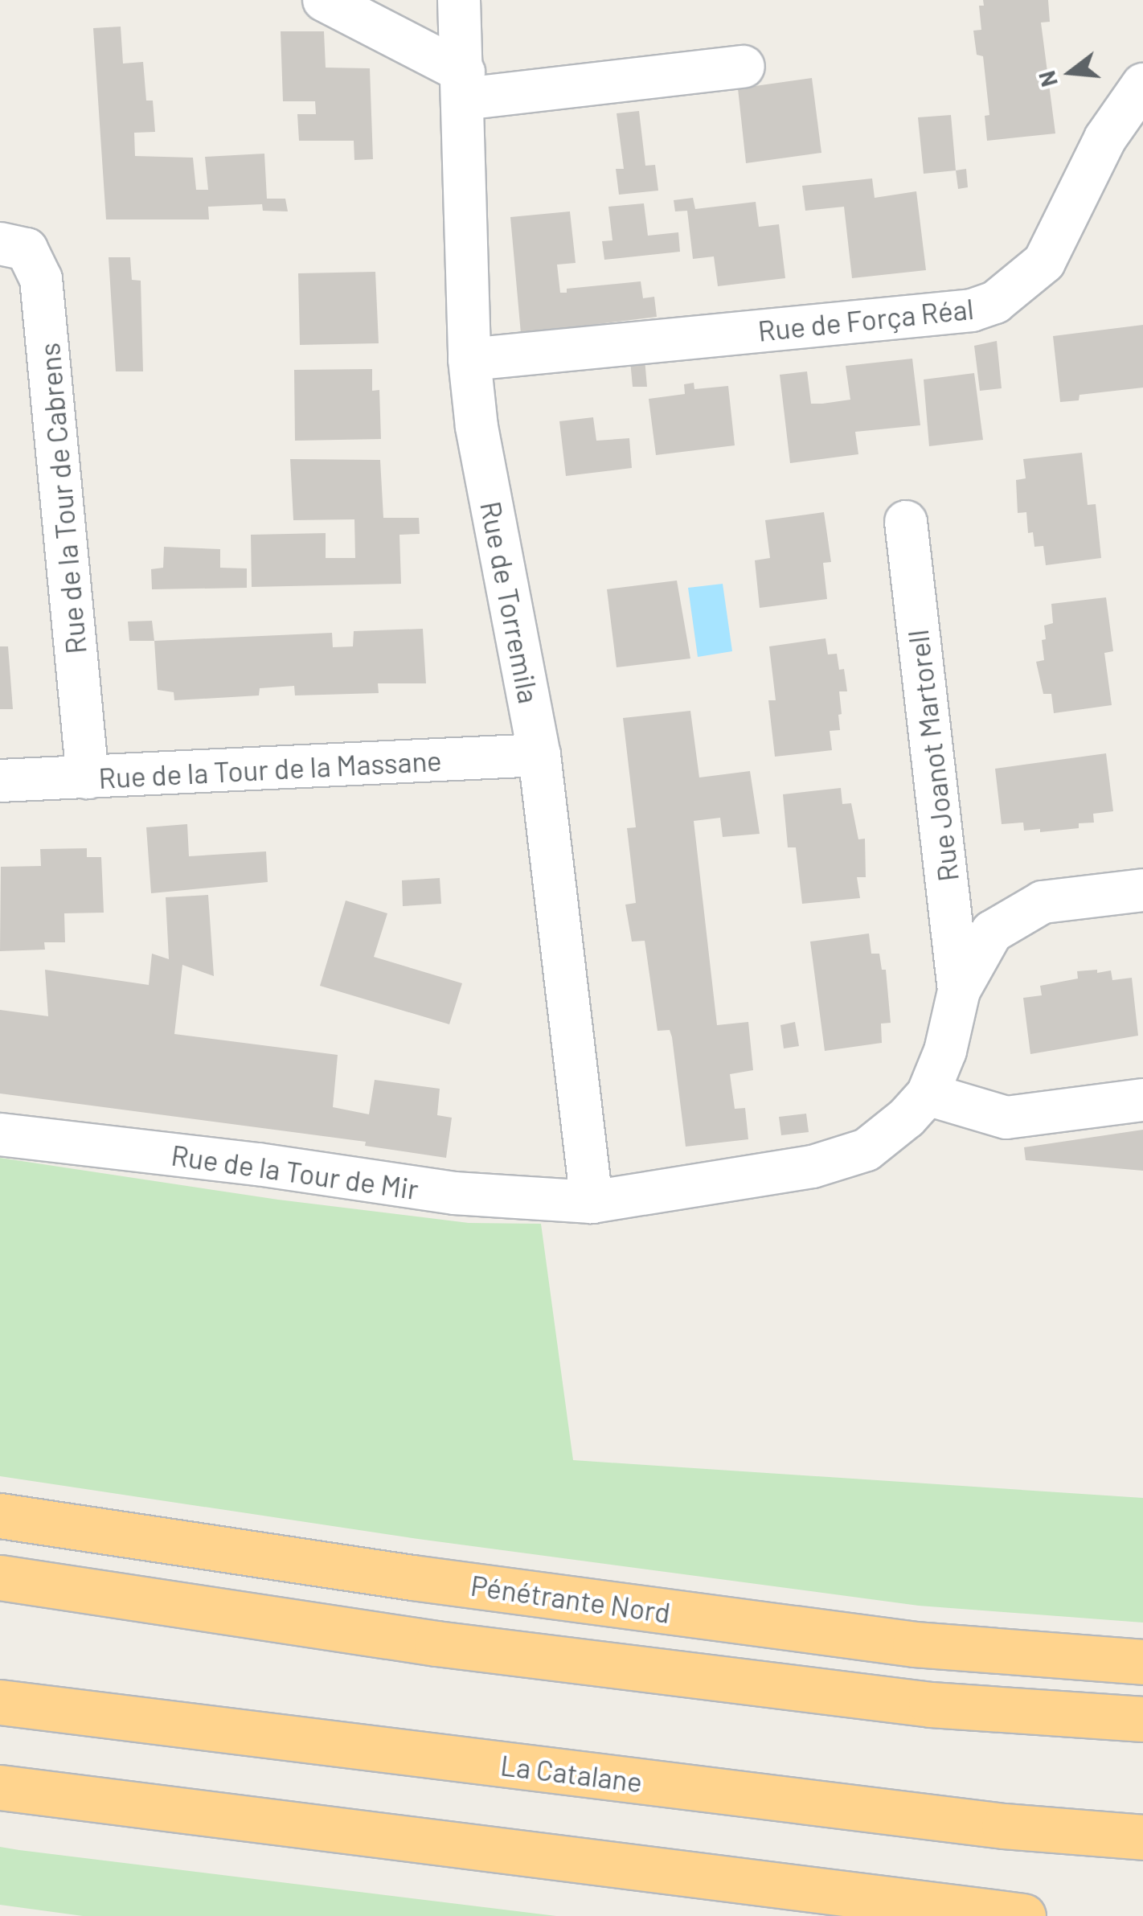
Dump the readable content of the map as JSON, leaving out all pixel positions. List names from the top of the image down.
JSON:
{
  "streets": {
    "highway": ["Pénétrante Nord", "La Catalane"],
    "street": [
      "Rue de Força Réal",
      "Rue de la Tour de Cabrens",
      "Rue de Torremila",
      "Rue Joanot Martorell",
      "Rue de la Tour de la Massane",
      "Rue de la Tour de Mir"
    ]
  },
  "crossings": [
    ["Rue de Força Réal", "Rue de Torremila"],
    ["Rue de la Tour de Cabrens", "Rue de la Tour de la Massane"],
    ["Rue de Torremila", "Rue de la Tour de la Massane"],
    ["Rue de Torremila", "Rue de la Tour de Mir"]
  ],
  "north": "left"
}
